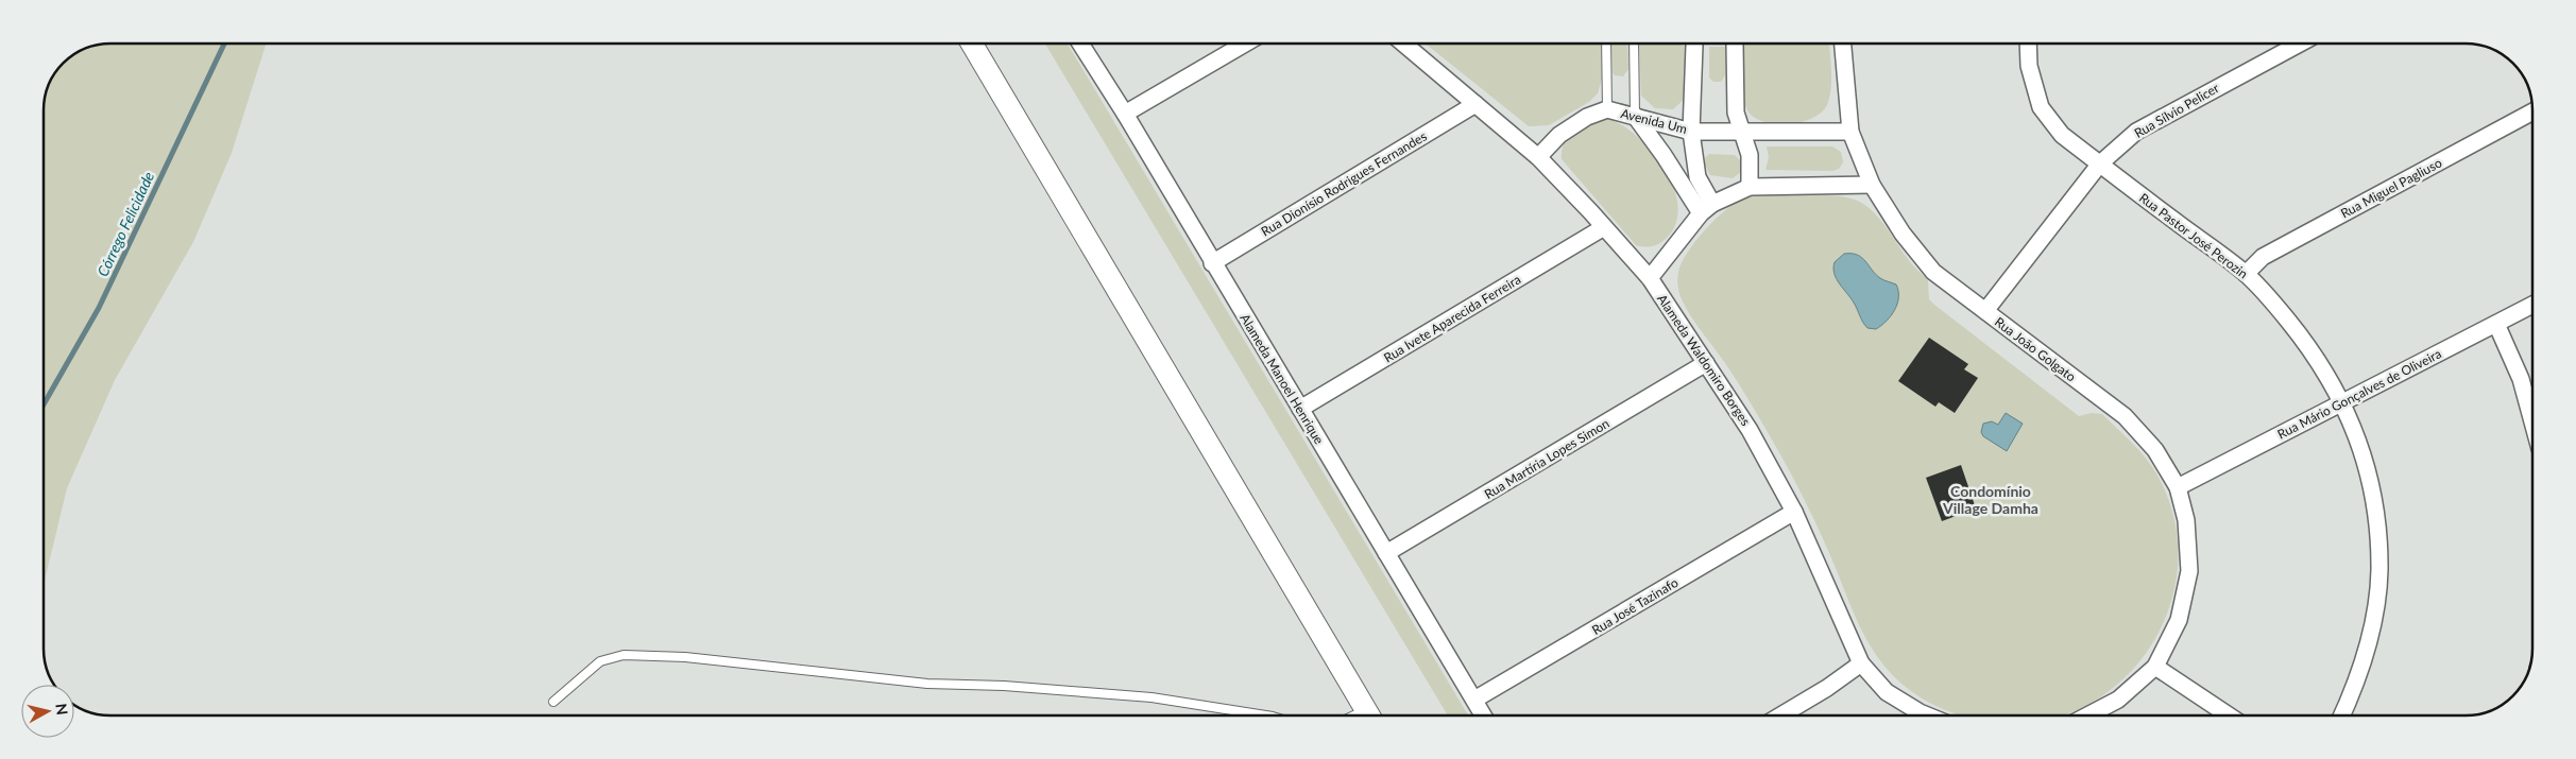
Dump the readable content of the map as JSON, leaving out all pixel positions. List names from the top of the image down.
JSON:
{
  "streets": {
    "street": [
      "Rua Sílvio Pelicer",
      "Avenida Um",
      "Rua Dionísio Rodrigues Fernandes",
      "Rua Miguel Pagliuso",
      "Rua Pastor José Perozin",
      "Rua Ivete Aparecida Ferreira",
      "Rua João Golgato",
      "Alameda Waldomiro Borges",
      "Alameda Manoel Henrique",
      "Rua Mário Gonçalves de Oliveira",
      "Rua Martíria Lopes Simon",
      "Rua José Tazinafo"
    ]
  },
  "crossings": [
    ["Rua Sílvio Pelicer", "Rua Pastor José Perozin"],
    ["Rua Sílvio Pelicer", "Rua João Golgato"],
    ["Avenida Um", "Rua João Golgato"],
    ["Avenida Um", "Alameda Waldomiro Borges"],
    ["Rua Dionísio Rodrigues Fernandes", "Alameda Waldomiro Borges"],
    ["Rua Dionísio Rodrigues Fernandes", "Alameda Manoel Henrique"],
    ["Rua Miguel Pagliuso", "Rua Pastor José Perozin"],
    ["Rua Pastor José Perozin", "Rua Mário Gonçalves de Oliveira"],
    ["Rua Ivete Aparecida Ferreira", "Alameda Waldomiro Borges"],
    ["Rua Ivete Aparecida Ferreira", "Alameda Manoel Henrique"],
    ["Rua João Golgato", "Rua Mário Gonçalves de Oliveira"],
    ["Alameda Waldomiro Borges", "Rua Martíria Lopes Simon"],
    ["Alameda Waldomiro Borges", "Rua José Tazinafo"],
    ["Alameda Manoel Henrique", "Rua Martíria Lopes Simon"],
    ["Alameda Manoel Henrique", "Rua José Tazinafo"]
  ],
  "districts": ["Condomínio Village Damha"],
  "water": ["Córrego Felicidade"],
  "north": "right"
}
